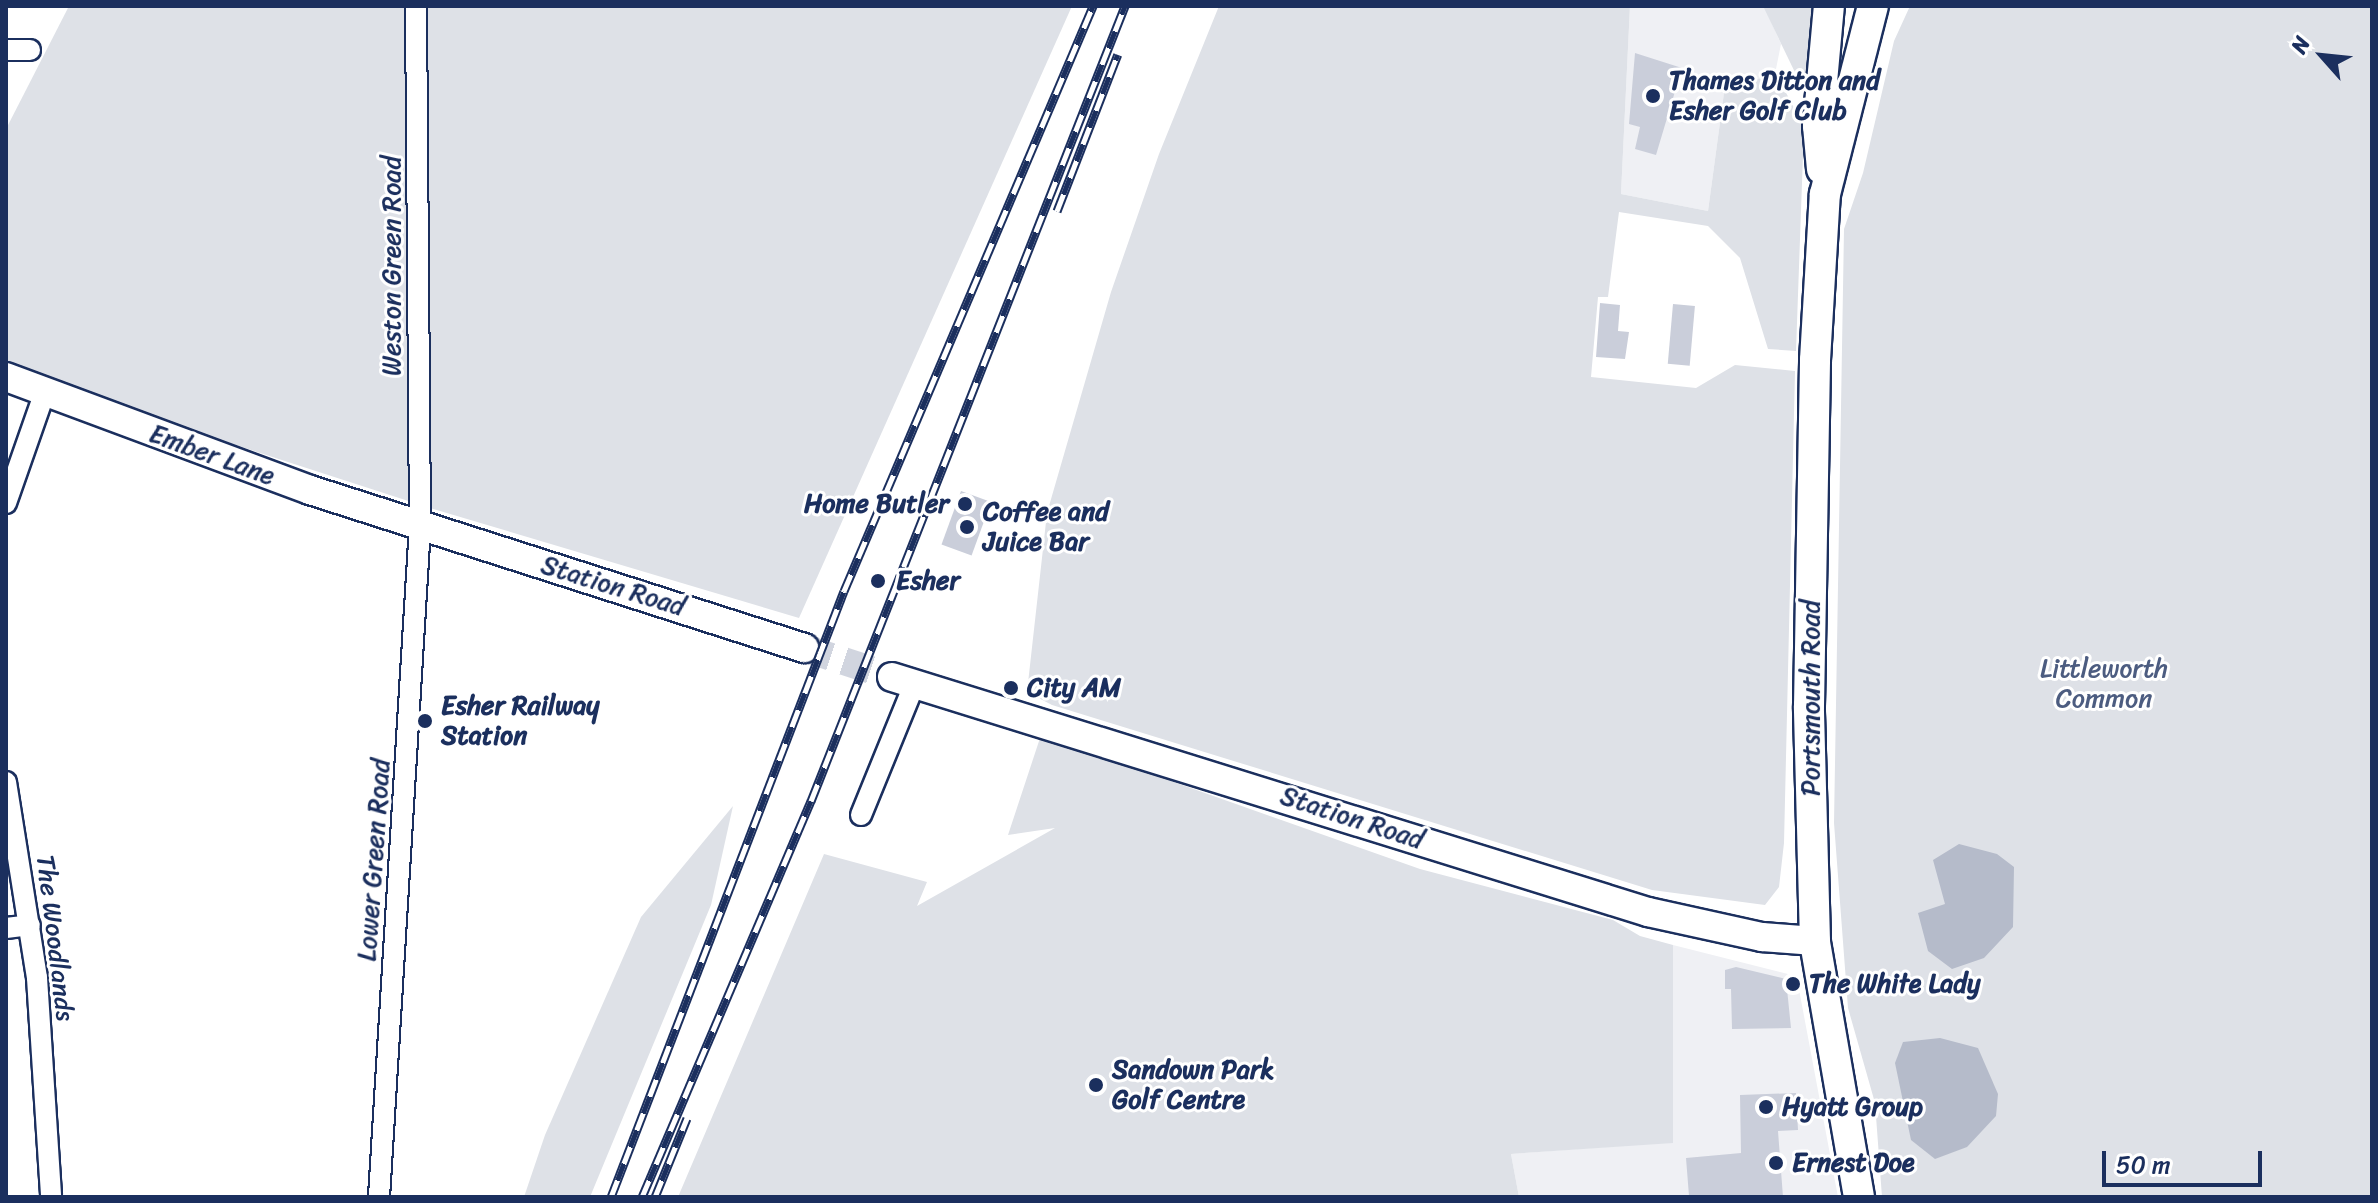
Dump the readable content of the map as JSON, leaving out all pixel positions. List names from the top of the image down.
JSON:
{
  "streets": {
    "main road": ["Ember Lane", "Station Road", "Portsmouth Road"],
    "street": ["Weston Green Road", "Lower Green Road", "The Woodlands"]
  },
  "crossings": [
    ["Weston Green Road", "Ember Lane"],
    ["Weston Green Road", "Station Road"],
    ["Weston Green Road", "Lower Green Road"],
    ["Ember Lane", "Station Road"],
    ["Ember Lane", "Lower Green Road"],
    ["Station Road", "Portsmouth Road"],
    ["Station Road", "Lower Green Road"]
  ],
  "parks": ["Littleworth Common"],
  "places": [
    "Thames Ditton and Esher Golf Club",
    "Home Butler",
    "Coffee and Juice Bar",
    "Esher",
    "City AM",
    "Esher Railway Station",
    "The White Lady",
    "Sandown Park Golf Centre",
    "Hyatt Group",
    "Ernest Doe"
  ],
  "scale_bar": "50 m",
  "north": "top left"
}
